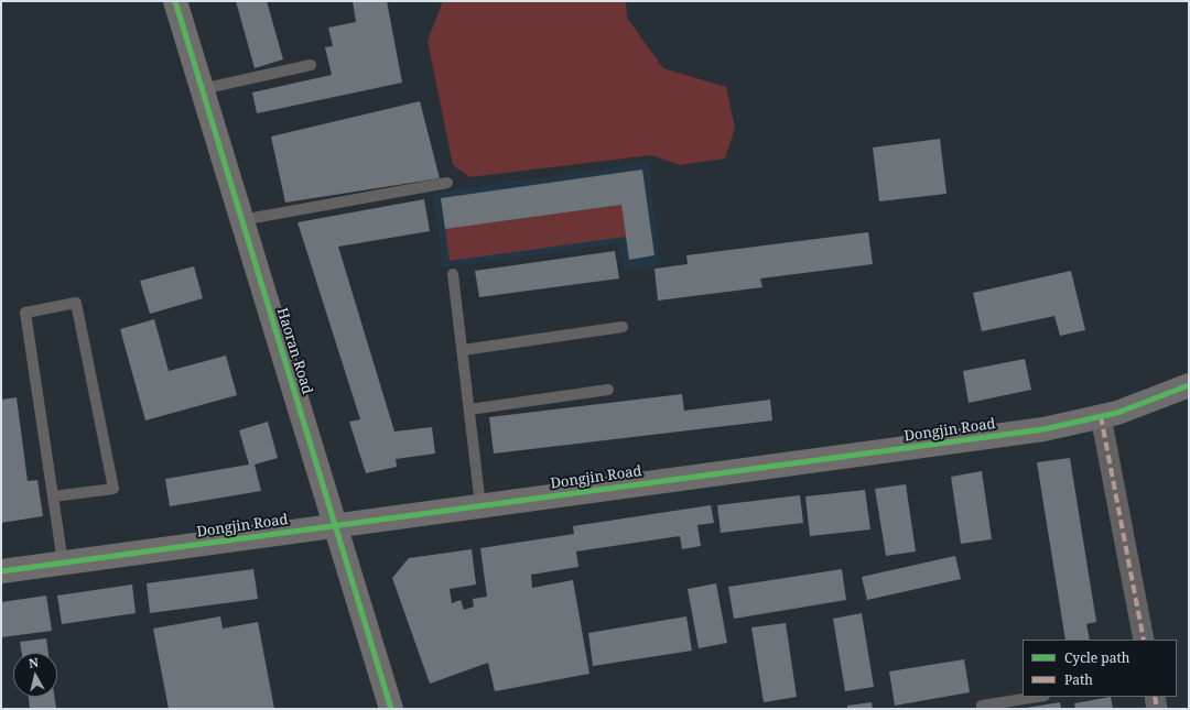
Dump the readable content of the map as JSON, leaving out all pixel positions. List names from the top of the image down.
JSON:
{
  "streets": {
    "street": ["Haoran Road", "Dongjin Road"]
  },
  "crossings": [
    ["Haoran Road", "Dongjin Road"]
  ],
  "legend": ["Cycle path", "Path"],
  "north": "top"
}
